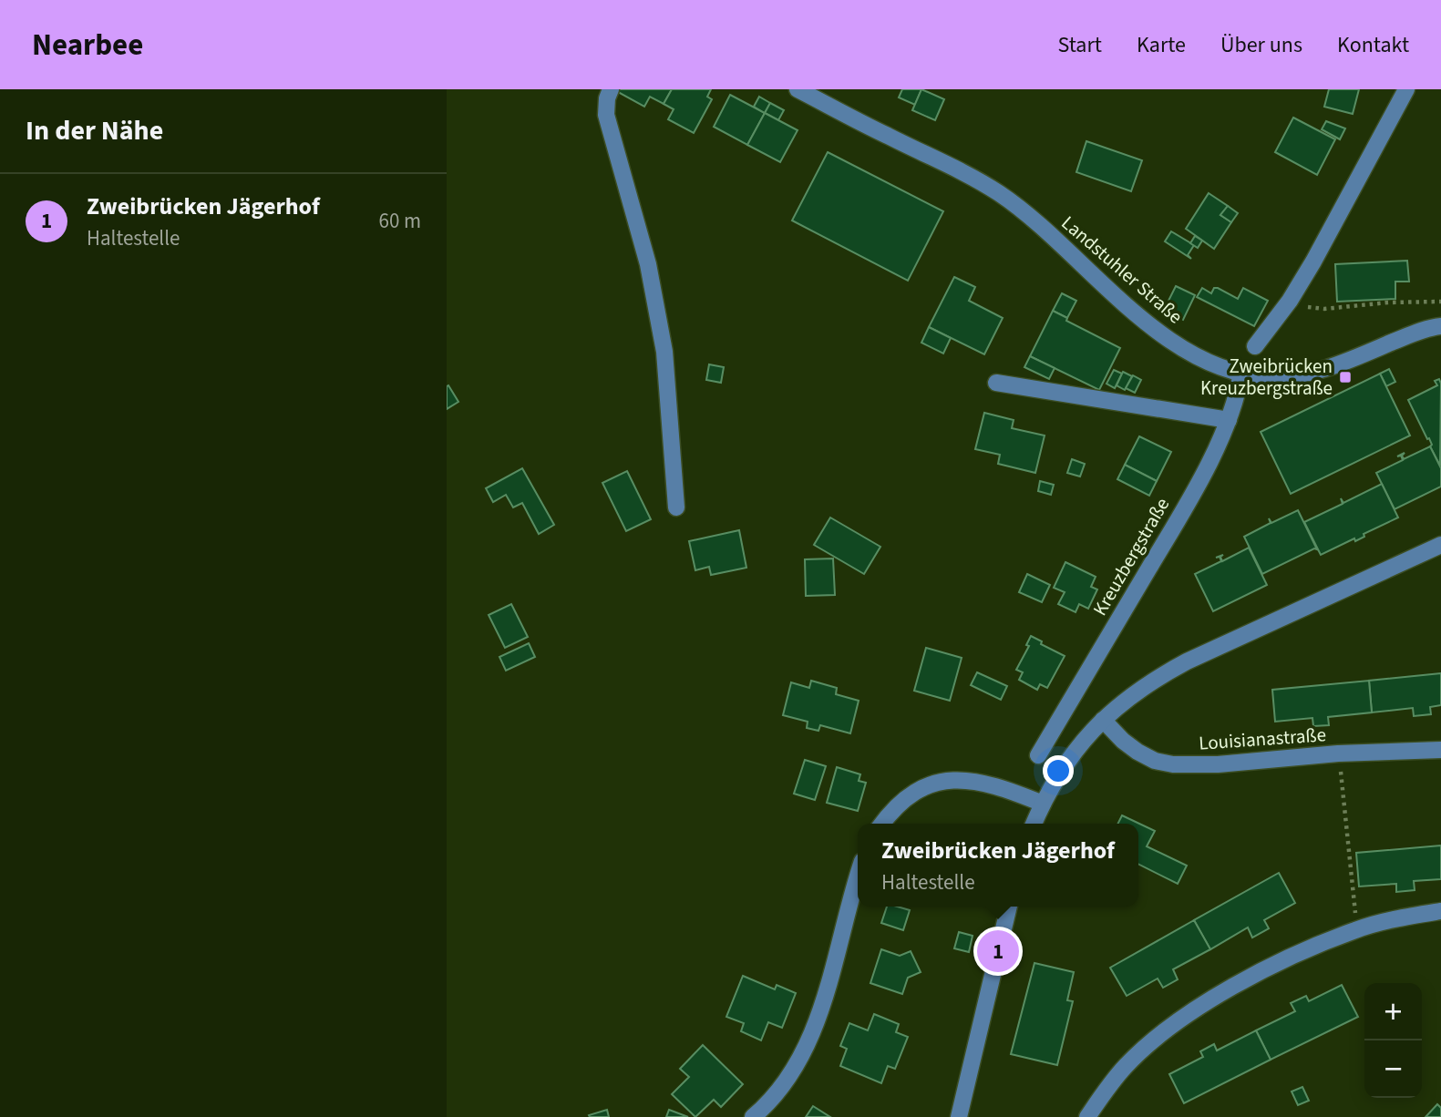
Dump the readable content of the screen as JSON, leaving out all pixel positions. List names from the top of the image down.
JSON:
{
  "streets": {
    "street": ["Landstuhler Straße", "Kreuzbergstraße", "Louisianastraße"]
  },
  "crossings": [
    ["Landstuhler Straße", "Kreuzbergstraße"]
  ],
  "places": {
    "transit": ["Zweibrücken Kreuzbergstraße"]
  },
  "page": {
    "header": "Nearbee",
    "nav": [
      "Start",
      "Karte",
      "Über uns",
      "Kontakt"
    ],
    "heading": "In der Nähe",
    "list": [
      {
        "mark": "1",
        "name": "Zweibrücken Jägerhof",
        "note": "Haltestelle",
        "value": "60 m"
      }
    ],
    "popup": ["Zweibrücken Jägerhof", "Haltestelle"],
    "pins": "1",
    "map_buttons": ["+", "−"]
  }
}
